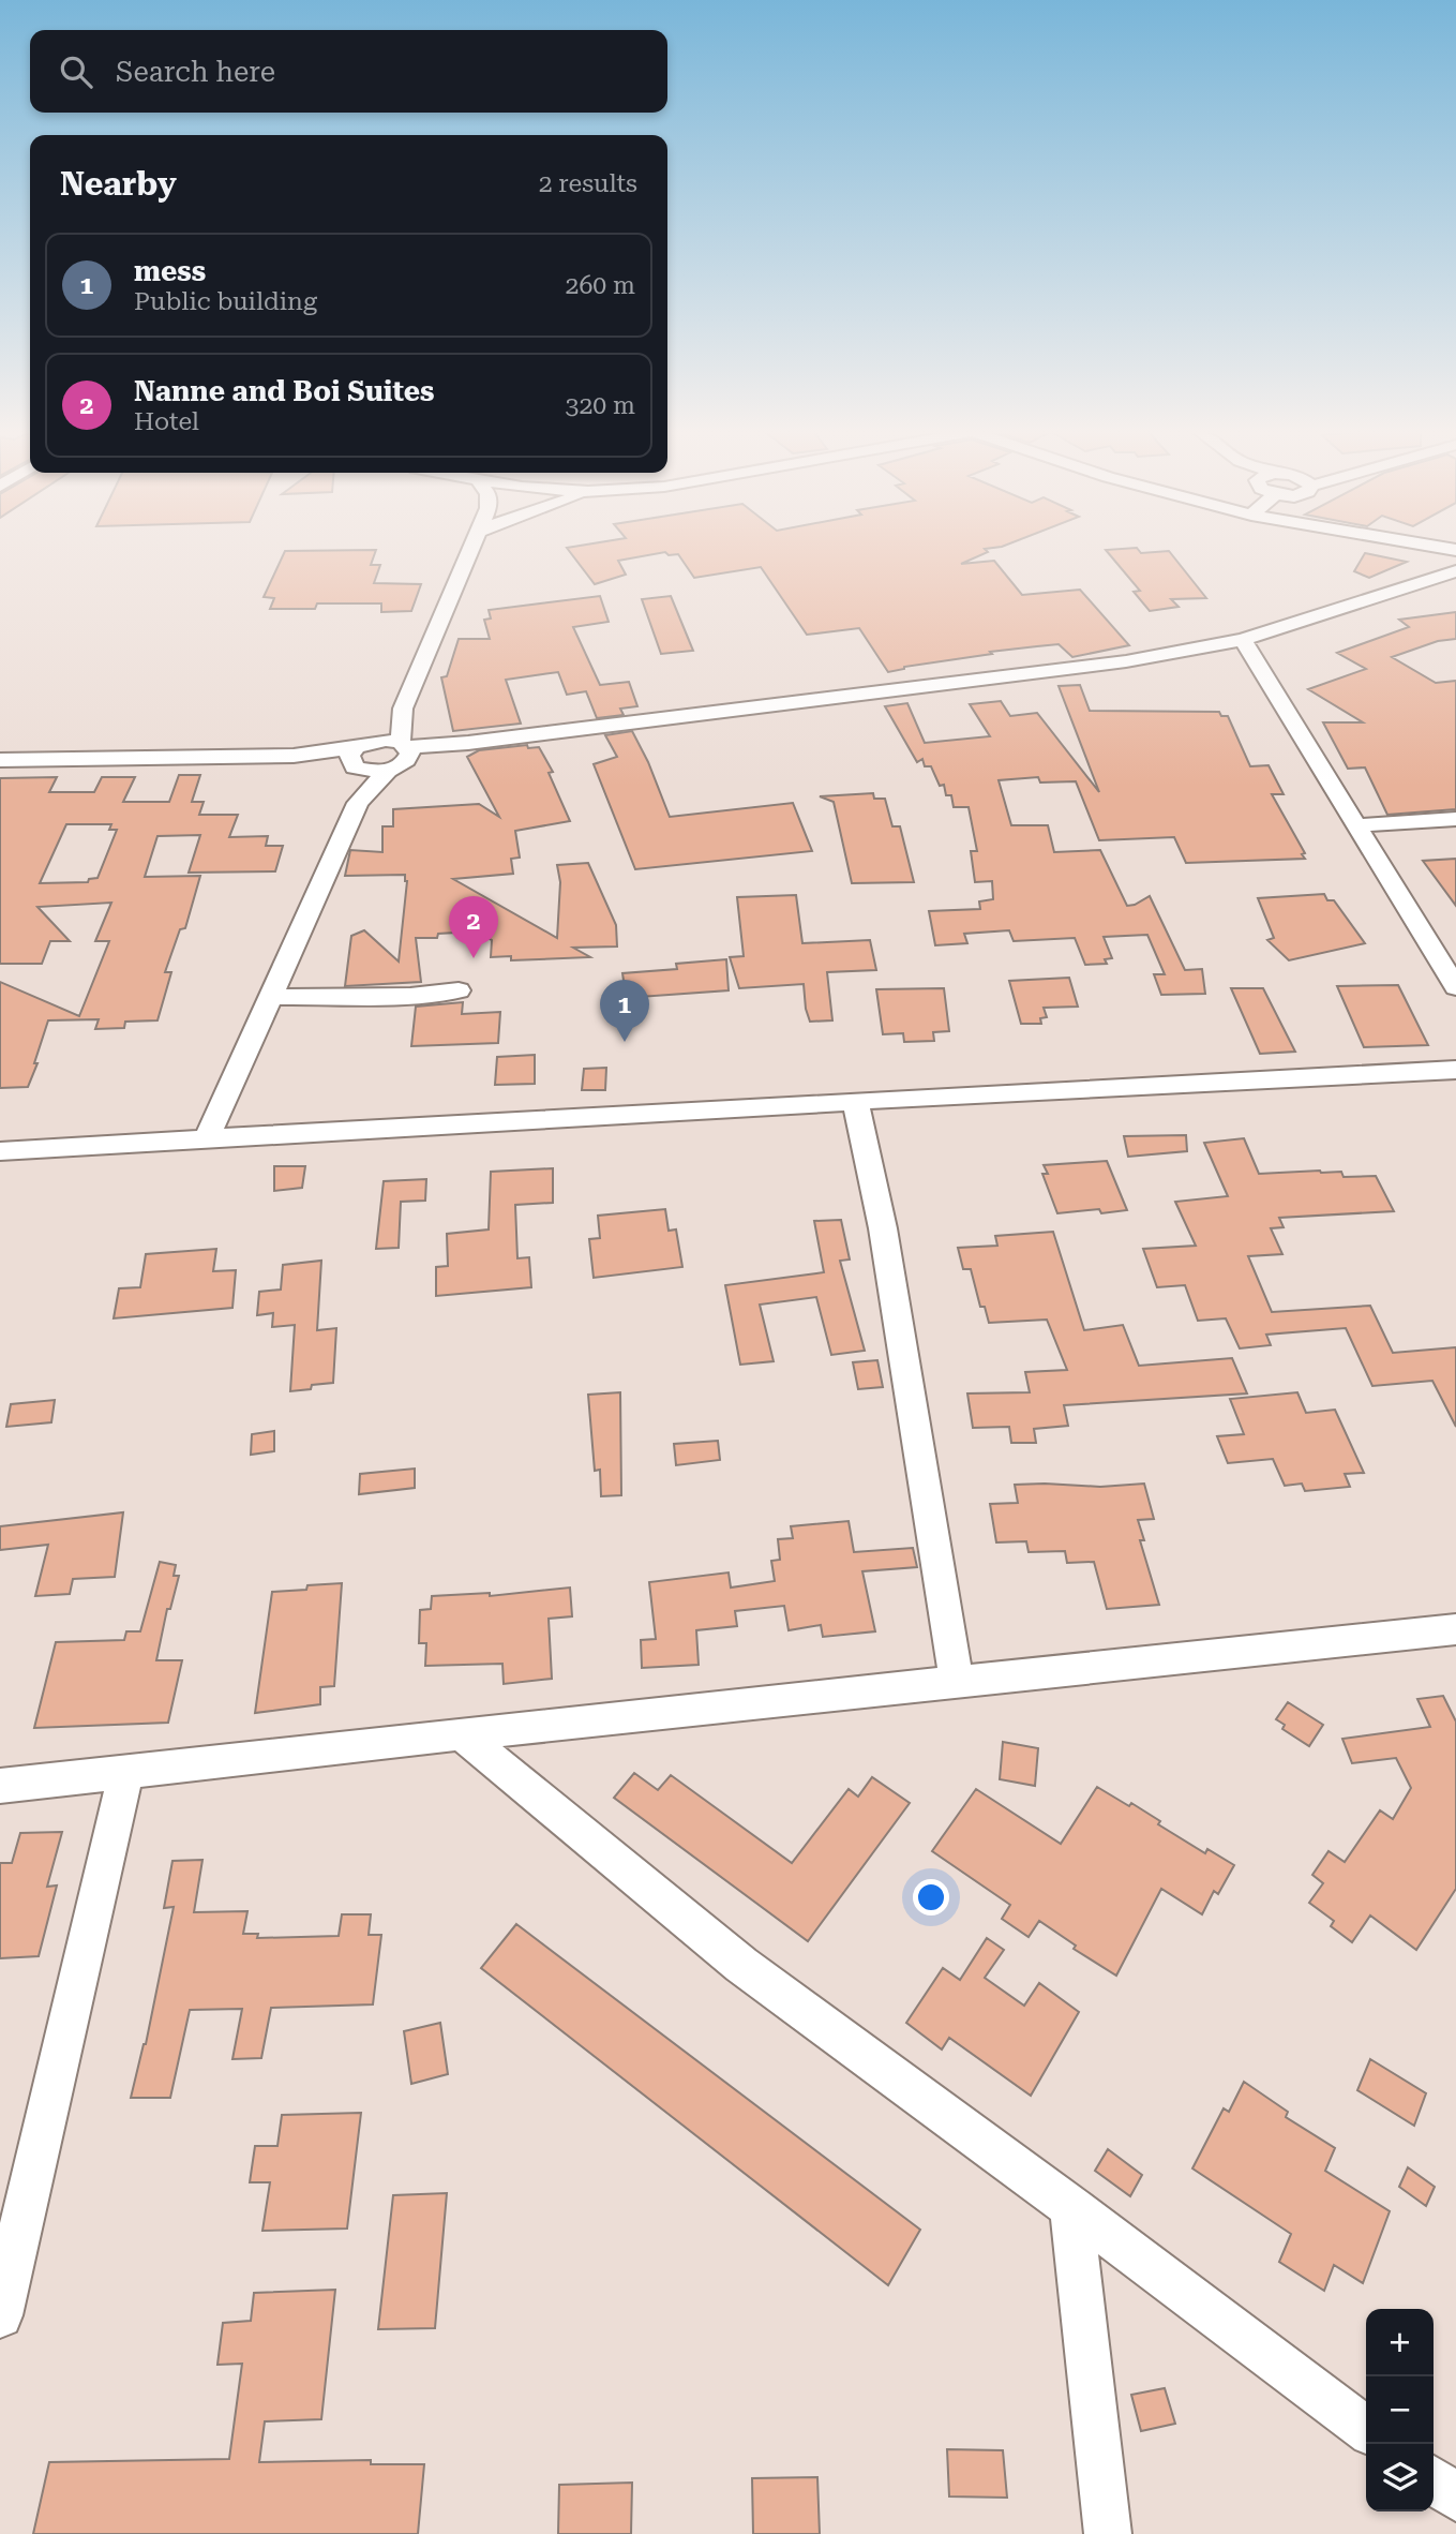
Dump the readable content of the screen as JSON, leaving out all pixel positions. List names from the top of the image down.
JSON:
{
  "page": {
    "search": "Search here",
    "heading": ["Nearby", "2 results"],
    "list": [
      {
        "mark": "1",
        "name": "mess",
        "note": "Public building",
        "value": "260 m"
      },
      {
        "mark": "2",
        "name": "Nanne and Boi Suites",
        "note": "Hotel",
        "value": "320 m"
      }
    ],
    "pins": ["2", "1"],
    "map_buttons": ["+", "−"]
  }
}
